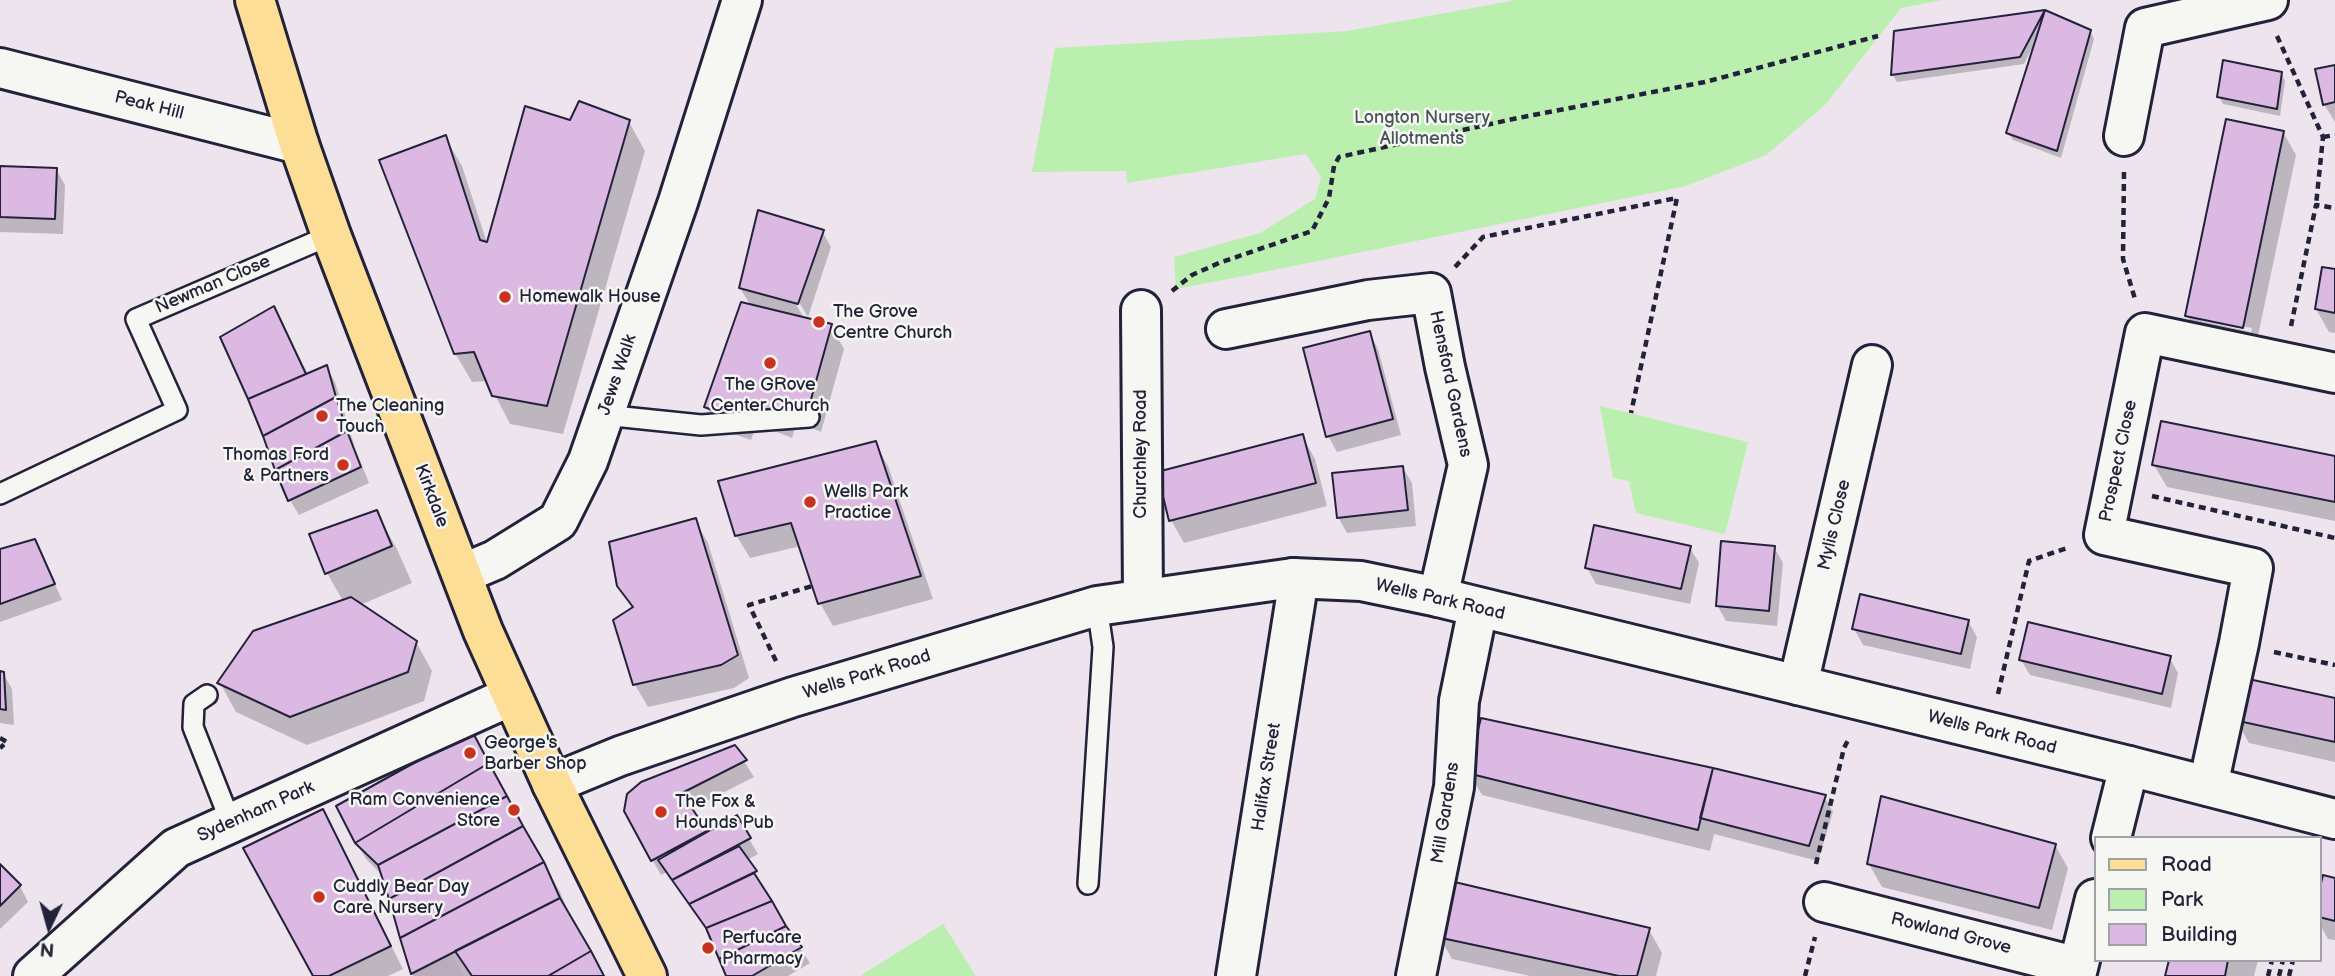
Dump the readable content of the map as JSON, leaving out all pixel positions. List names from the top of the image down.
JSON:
{
  "streets": {
    "main road": ["Kirkdale"],
    "street": [
      "Peak Hill",
      "Jews Walk",
      "Hensford Gardens",
      "Churchley Road",
      "Prospect Close",
      "Mylis Close",
      "Wells Park Road",
      "Halifax Street",
      "Sydenham Park",
      "Mill Gardens",
      "Rowland Grove"
    ],
    "lane": ["Newman Close"]
  },
  "crossings": [
    ["Peak Hill", "Kirkdale"],
    ["Newman Close", "Kirkdale"],
    ["Jews Walk", "Kirkdale"],
    ["Hensford Gardens", "Wells Park Road"],
    ["Churchley Road", "Wells Park Road"],
    ["Prospect Close", "Wells Park Road"],
    ["Kirkdale", "Wells Park Road"],
    ["Kirkdale", "Sydenham Park"],
    ["Mylis Close", "Wells Park Road"],
    ["Wells Park Road", "Halifax Street"],
    ["Wells Park Road", "Mill Gardens"]
  ],
  "parks": ["Longton Nursery Allotments"],
  "places": [
    "Homewalk House",
    "The Grove Centre Church",
    "The GRove Center Church",
    "The Cleaning Touch",
    "Thomas Ford & Partners",
    "Wells Park Practice",
    "George's Barber Shop",
    "Ram Convenience Store",
    "The Fox & Hounds Pub",
    "Cuddly Bear Day Care Nursery",
    "Perfucare Pharmacy"
  ],
  "legend": ["Road", "Park", "Building"],
  "north": "bottom"
}
